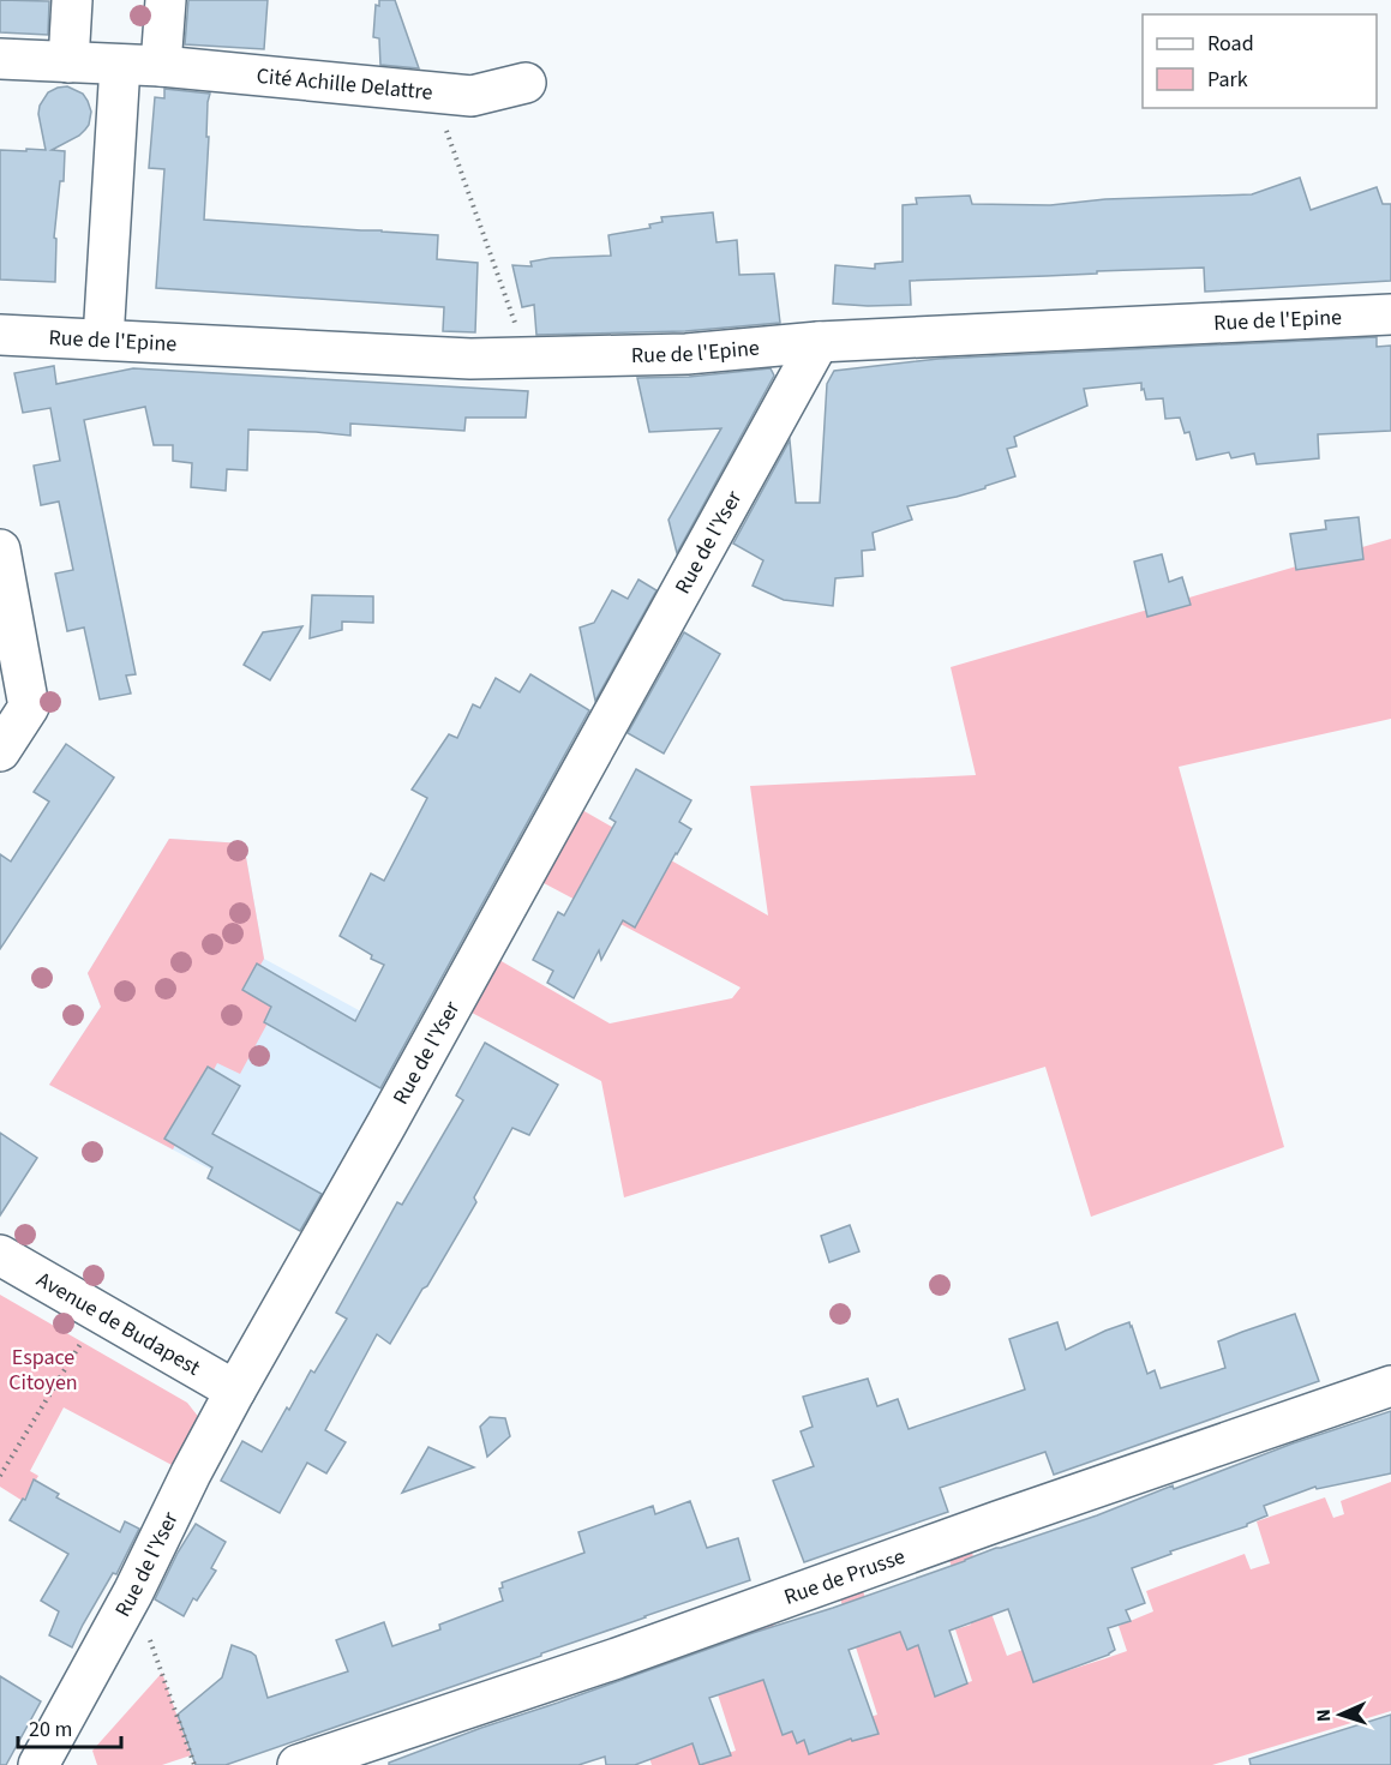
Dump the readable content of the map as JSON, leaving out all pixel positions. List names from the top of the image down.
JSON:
{
  "streets": {
    "street": [
      "Cité Achille Delattre",
      "Rue de l'Epine",
      "Rue de l'Yser",
      "Avenue de Budapest",
      "Rue de Prusse"
    ]
  },
  "crossings": [
    ["Rue de l'Epine", "Rue de l'Yser"],
    ["Rue de l'Yser", "Avenue de Budapest"]
  ],
  "parks": ["Espace Citoyen"],
  "legend": ["Road", "Park"],
  "scale_bar": "20 m",
  "north": "left"
}
